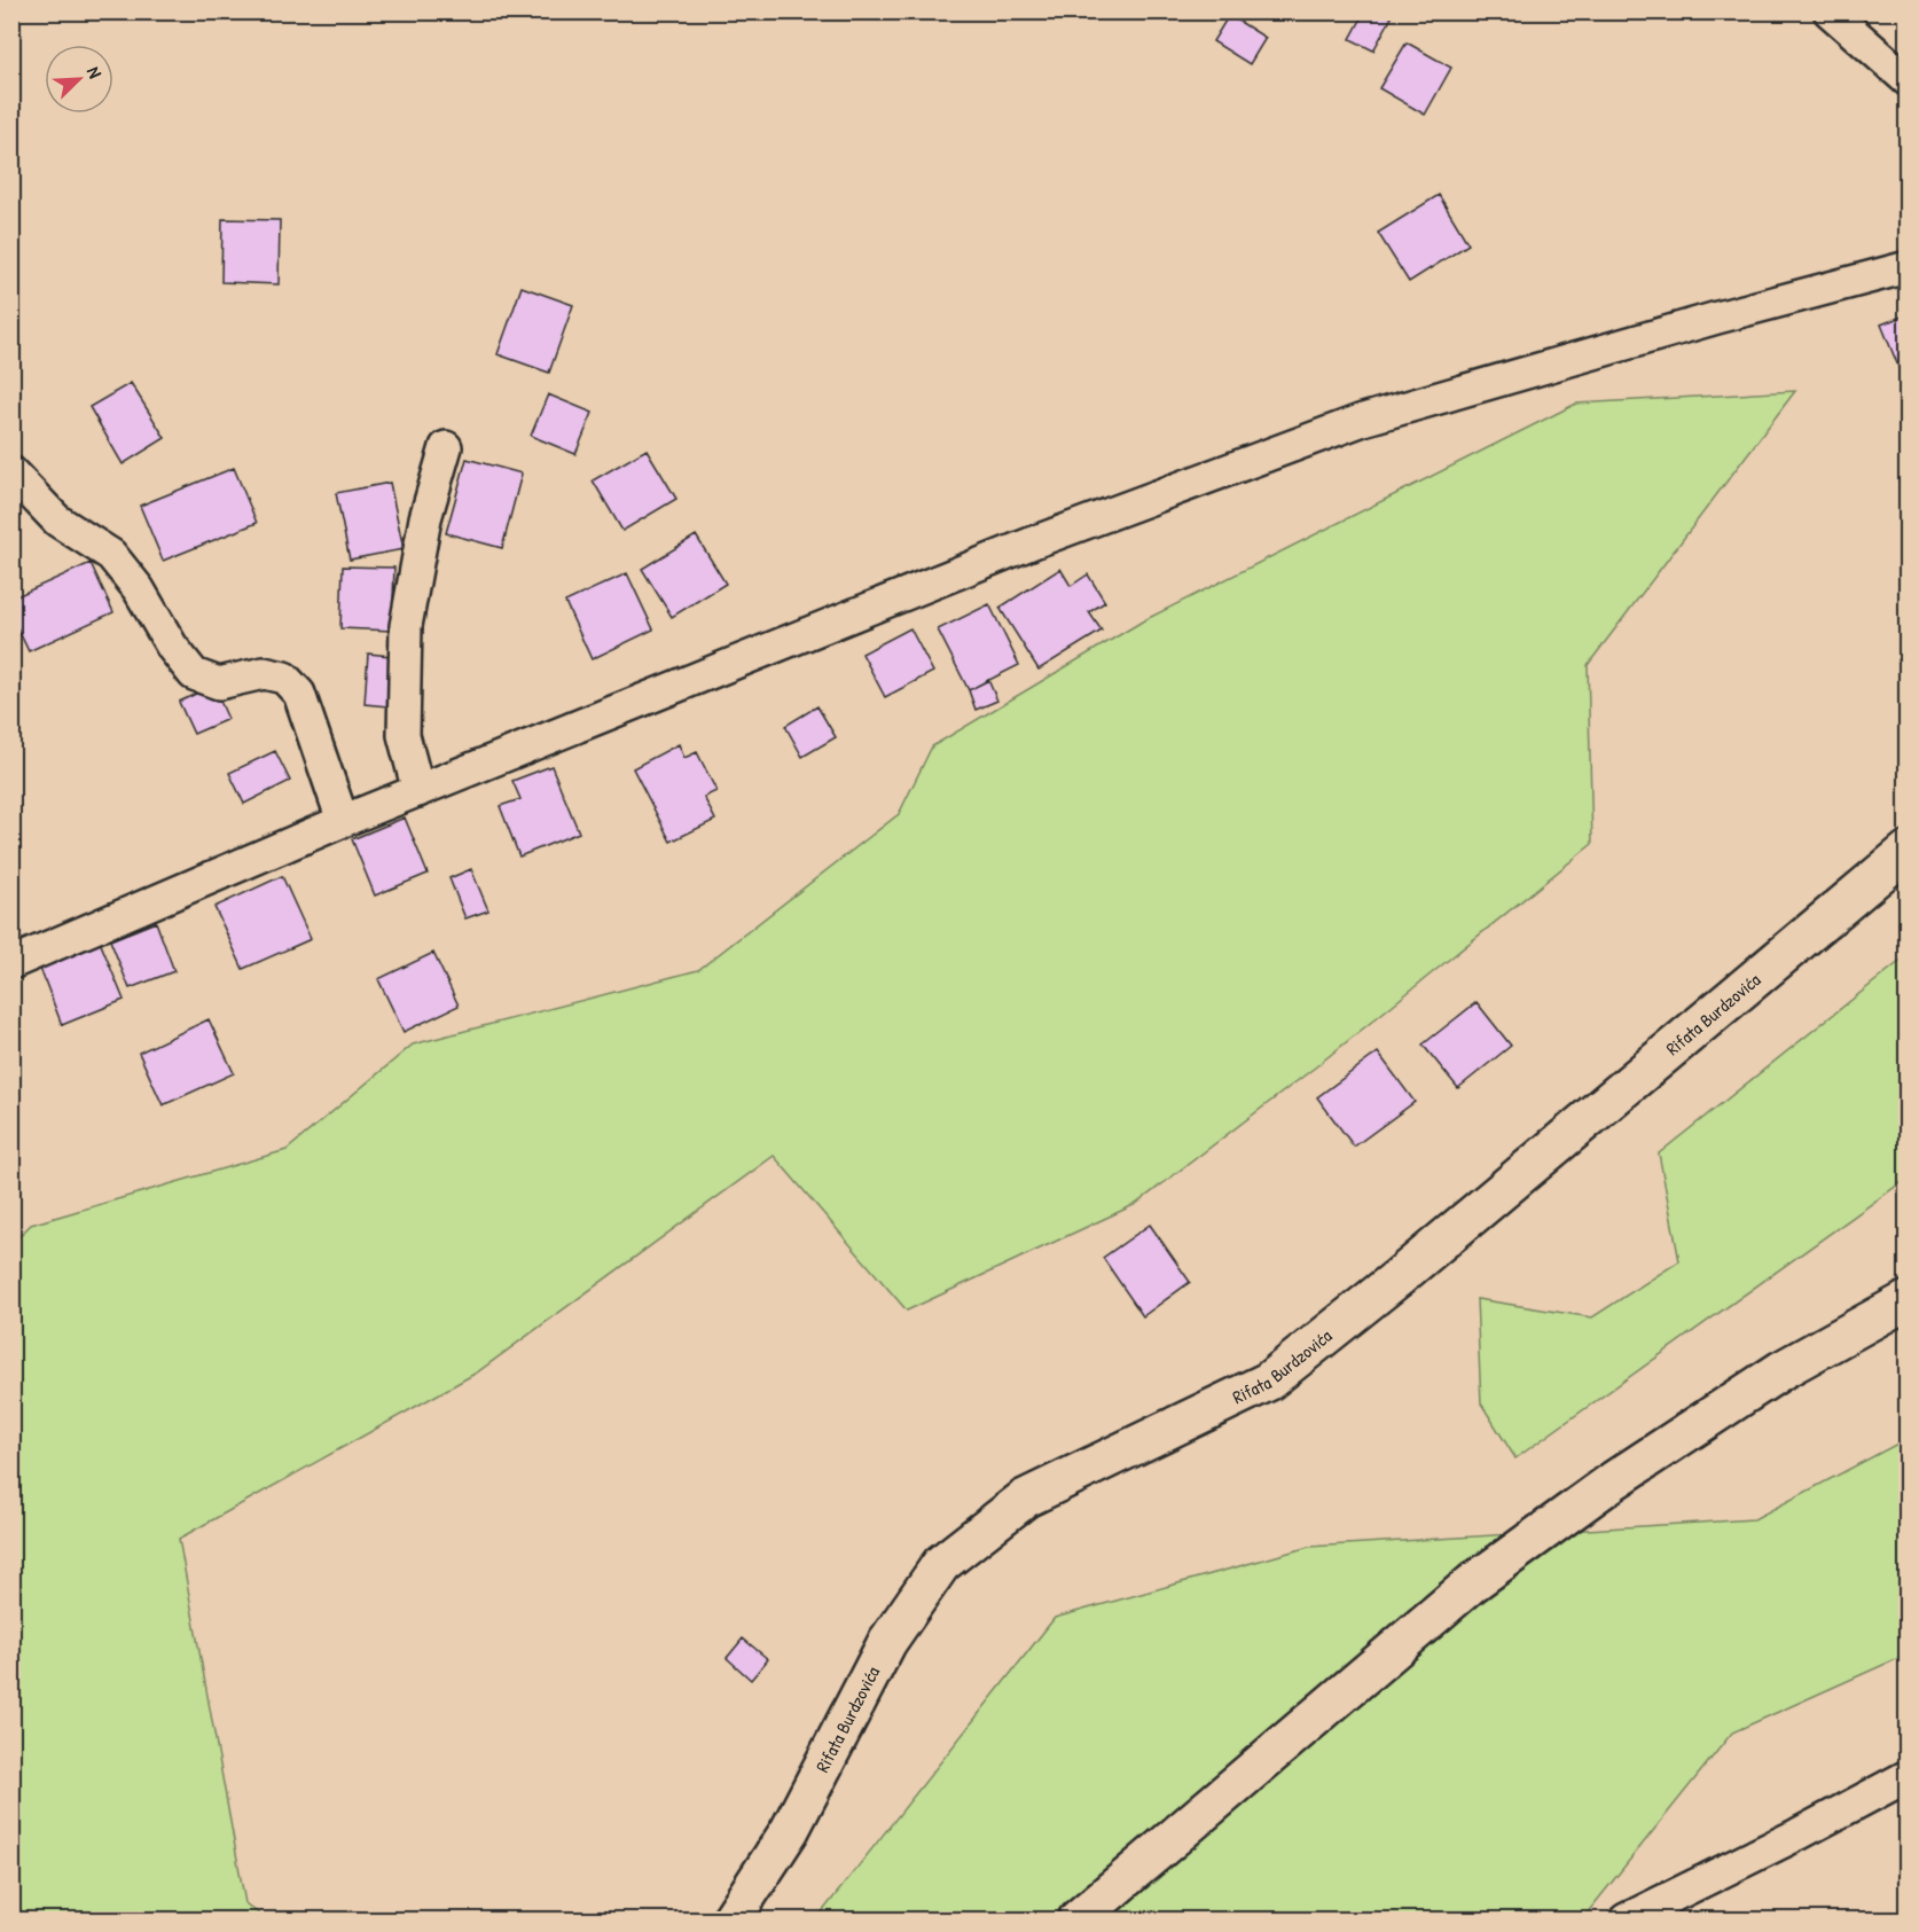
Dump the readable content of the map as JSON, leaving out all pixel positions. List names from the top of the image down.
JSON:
{
  "streets": {
    "street": ["Rifata Burdzovića"]
  },
  "north": "top right"
}
